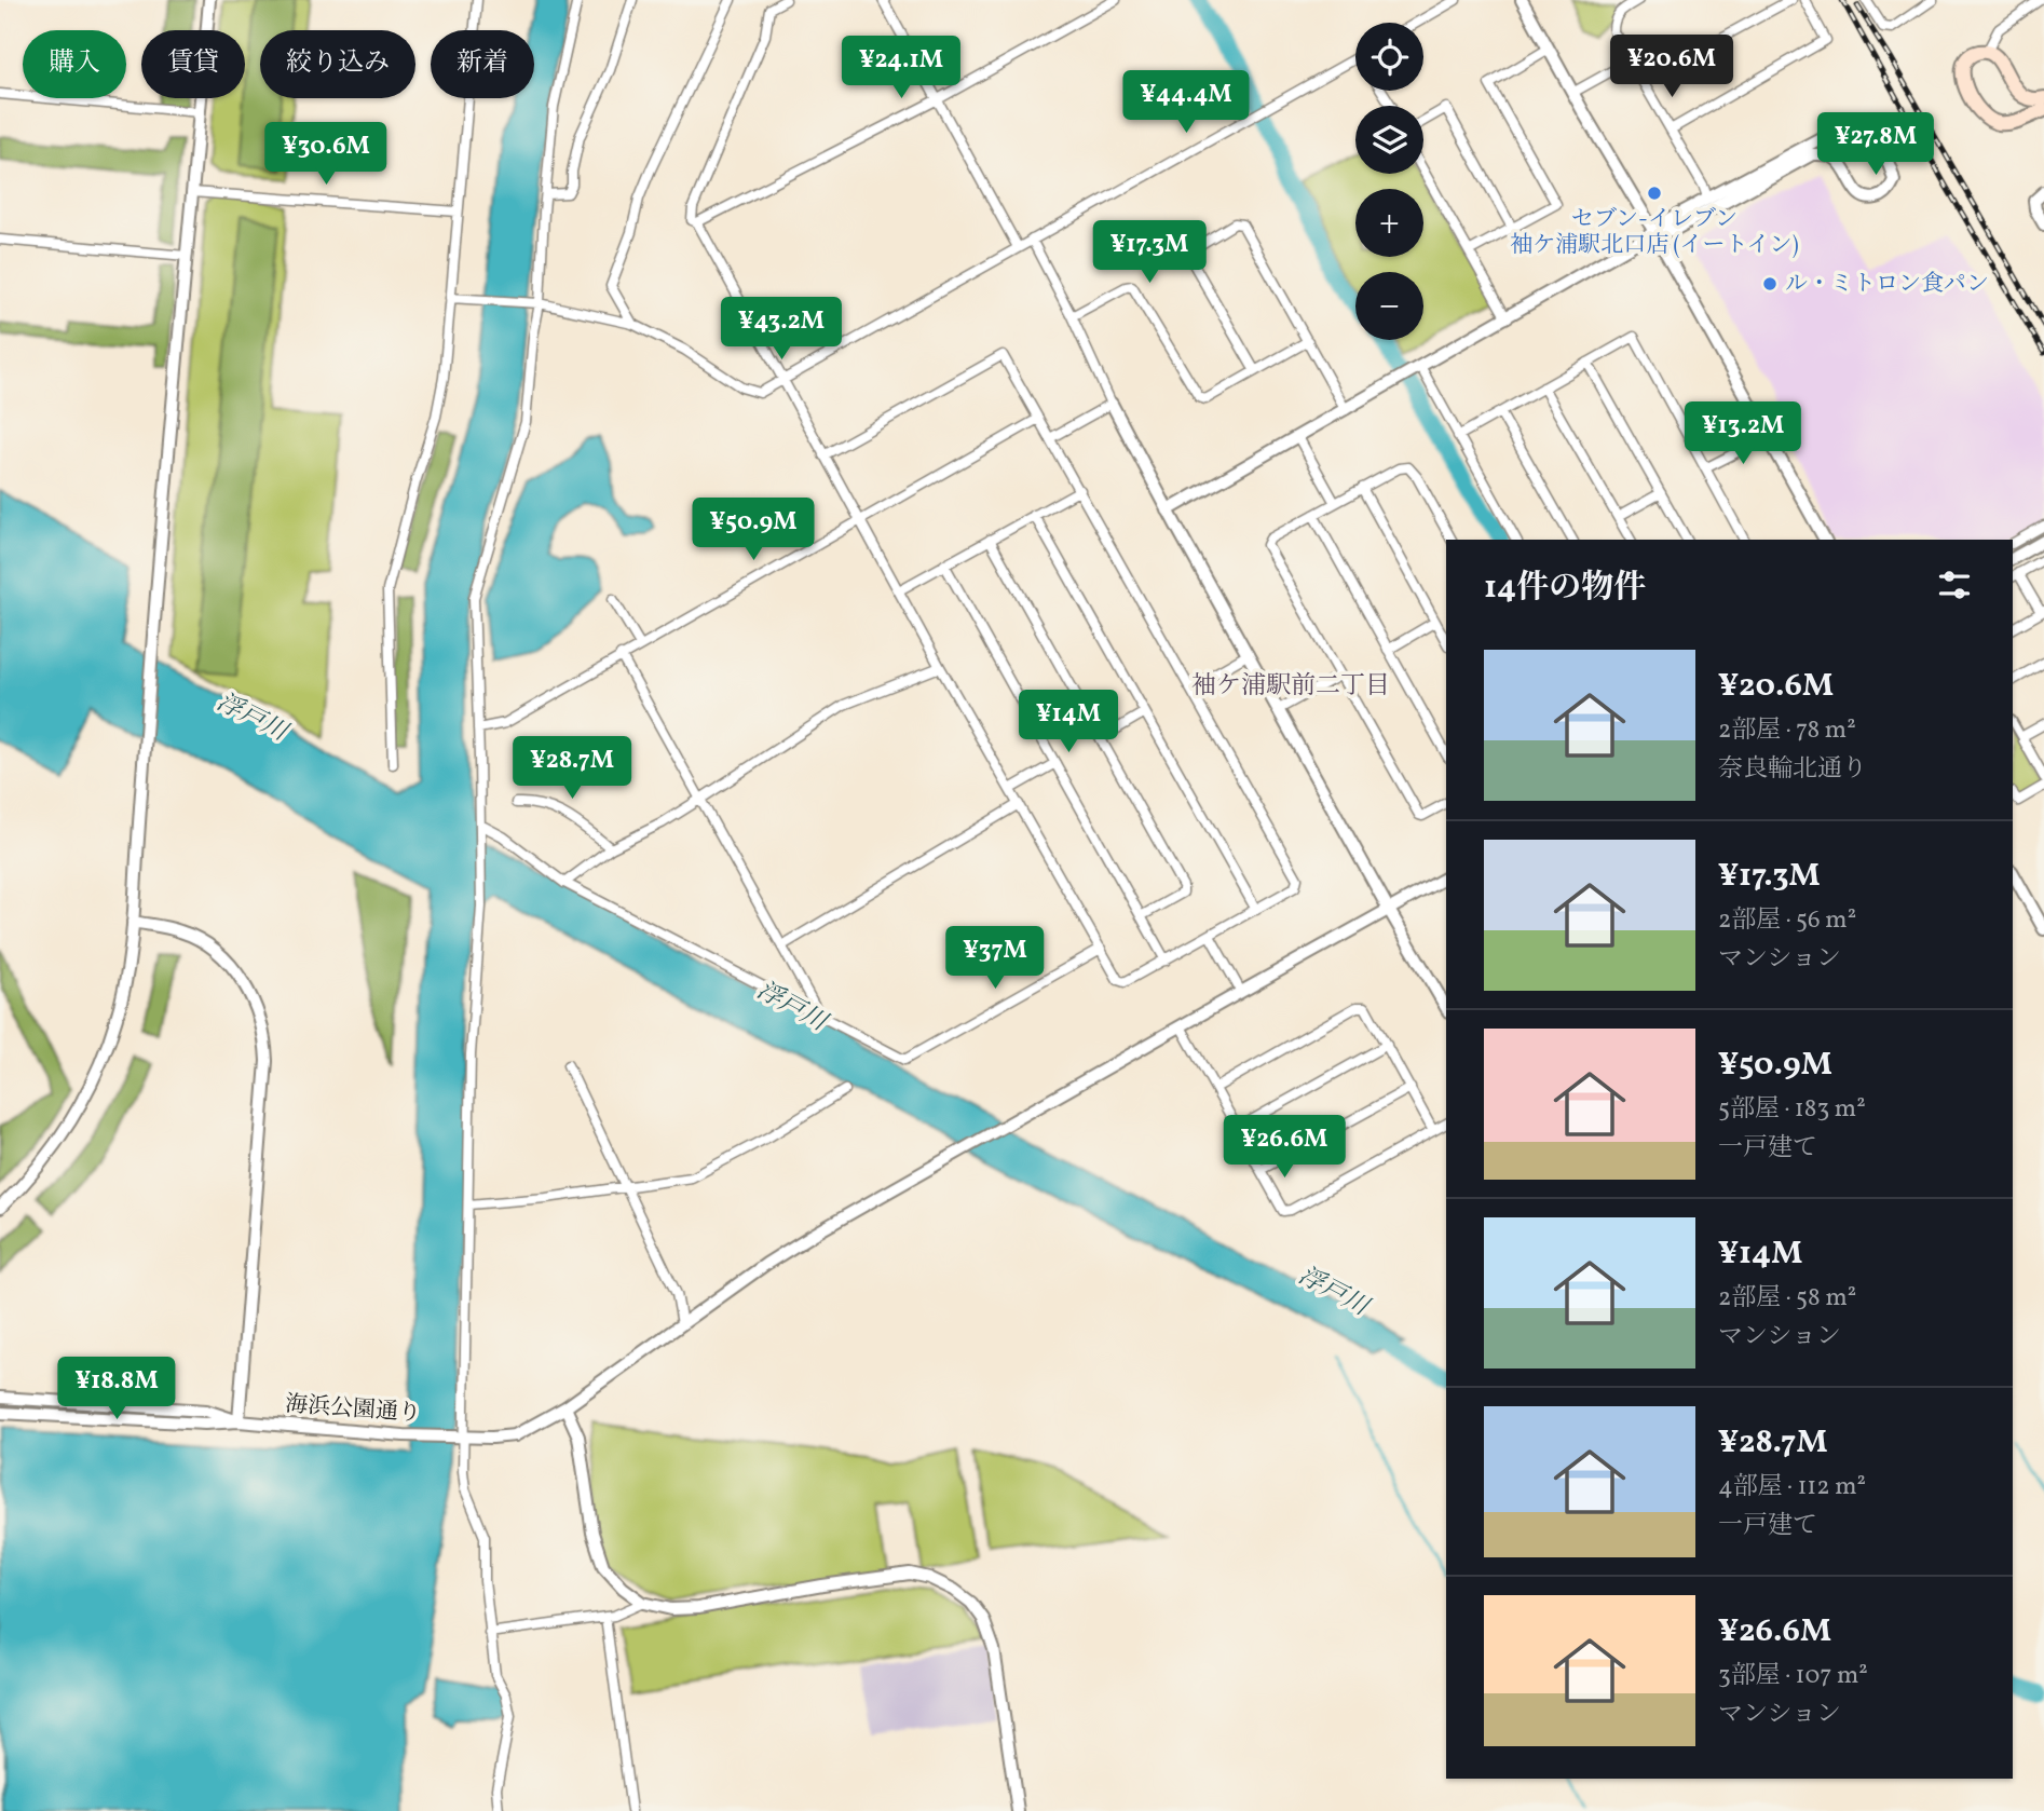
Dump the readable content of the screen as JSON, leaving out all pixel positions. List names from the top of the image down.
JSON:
{
  "streets": {
    "street": ["海浜公園通り"]
  },
  "districts": ["袖ケ浦駅前二丁目"],
  "water": ["浮戸川"],
  "places": ["セブン-イレブン 袖ケ浦駅北口店 (イートイン)", "ル・ミトロン食パン"],
  "page": {
    "map_buttons": ["+", "−"],
    "chip": [
      "購入",
      "賃貸",
      "絞り込み",
      "新着"
    ],
    "price": [
      "¥20.6M",
      "¥24.1M",
      "¥44.4M",
      "¥27.8M",
      "¥30.6M",
      "¥17.3M",
      "¥43.2M",
      "¥13.2M",
      "¥50.9M",
      "¥14M",
      "¥28.7M",
      "¥37M",
      "¥26.6M",
      "¥18.8M"
    ],
    "heading": "14件の物件",
    "list": [
      {
        "name": "¥20.6M",
        "note": "2部屋 · 78 m² · 奈良輪北通り"
      },
      {
        "name": "¥17.3M",
        "note": "2部屋 · 56 m² · マンション"
      },
      {
        "name": "¥50.9M",
        "note": "5部屋 · 183 m² · 一戸建て"
      },
      {
        "name": "¥14M",
        "note": "2部屋 · 58 m² · マンション"
      },
      {
        "name": "¥28.7M",
        "note": "4部屋 · 112 m² · 一戸建て"
      },
      {
        "name": "¥26.6M",
        "note": "3部屋 · 107 m² · マンション"
      }
    ]
  }
}
